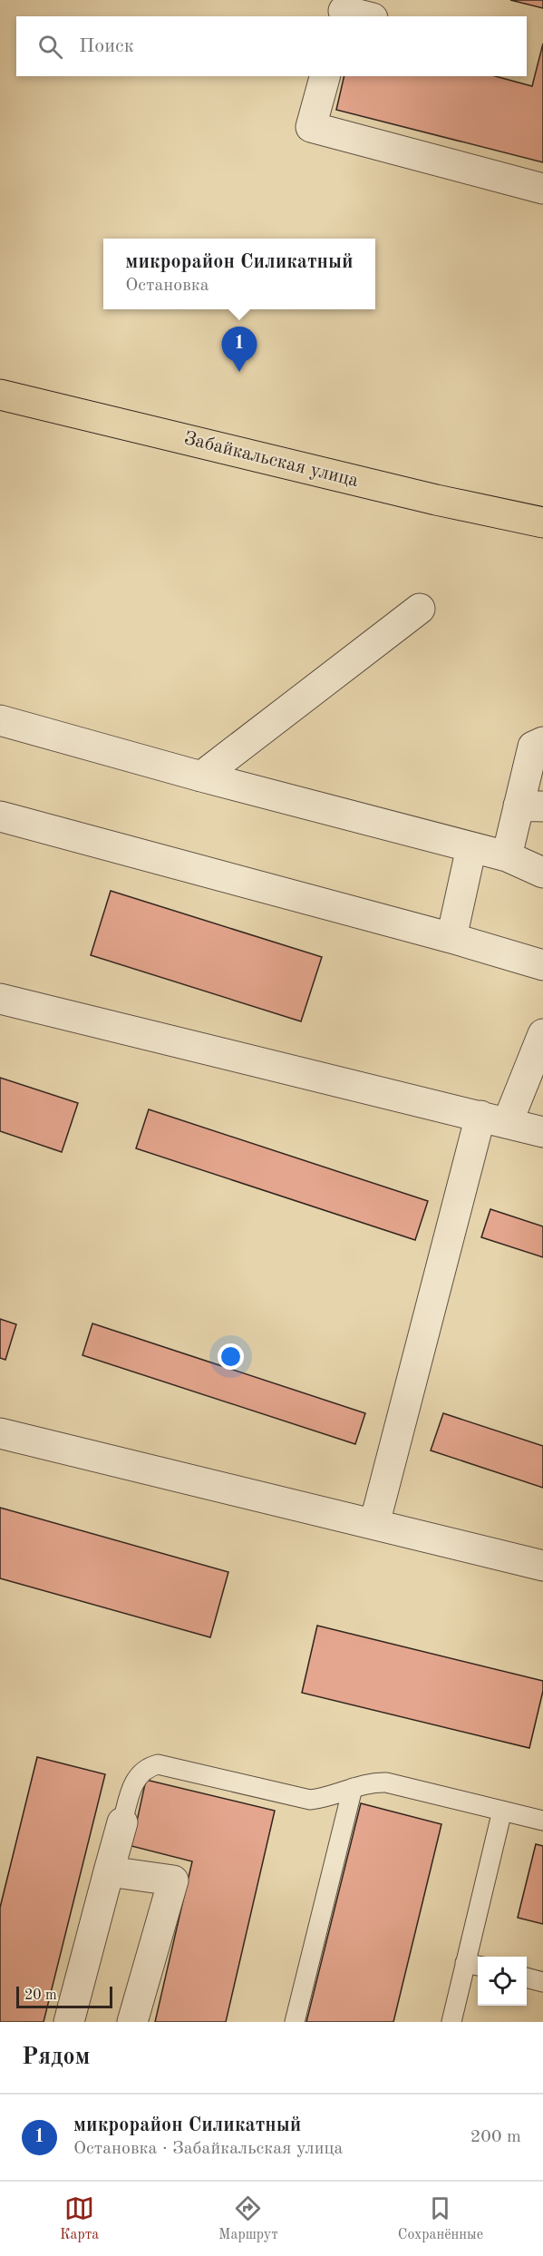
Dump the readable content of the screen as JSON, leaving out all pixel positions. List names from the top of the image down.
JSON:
{
  "streets": {
    "main road": ["Забайкальская улица"]
  },
  "scale_bar": "20 m",
  "page": {
    "search": "Поиск",
    "popup": ["микрорайон Силикатный", "Остановка"],
    "pins": "1",
    "scale": "20 m",
    "heading": "Рядом",
    "list": [
      {
        "mark": "1",
        "name": "микрорайон Силикатный",
        "note": "Остановка · Забайкальская улица",
        "value": "200 m"
      }
    ],
    "nav": ["Карта", "Маршрут", "Сохранённые"]
  }
}
